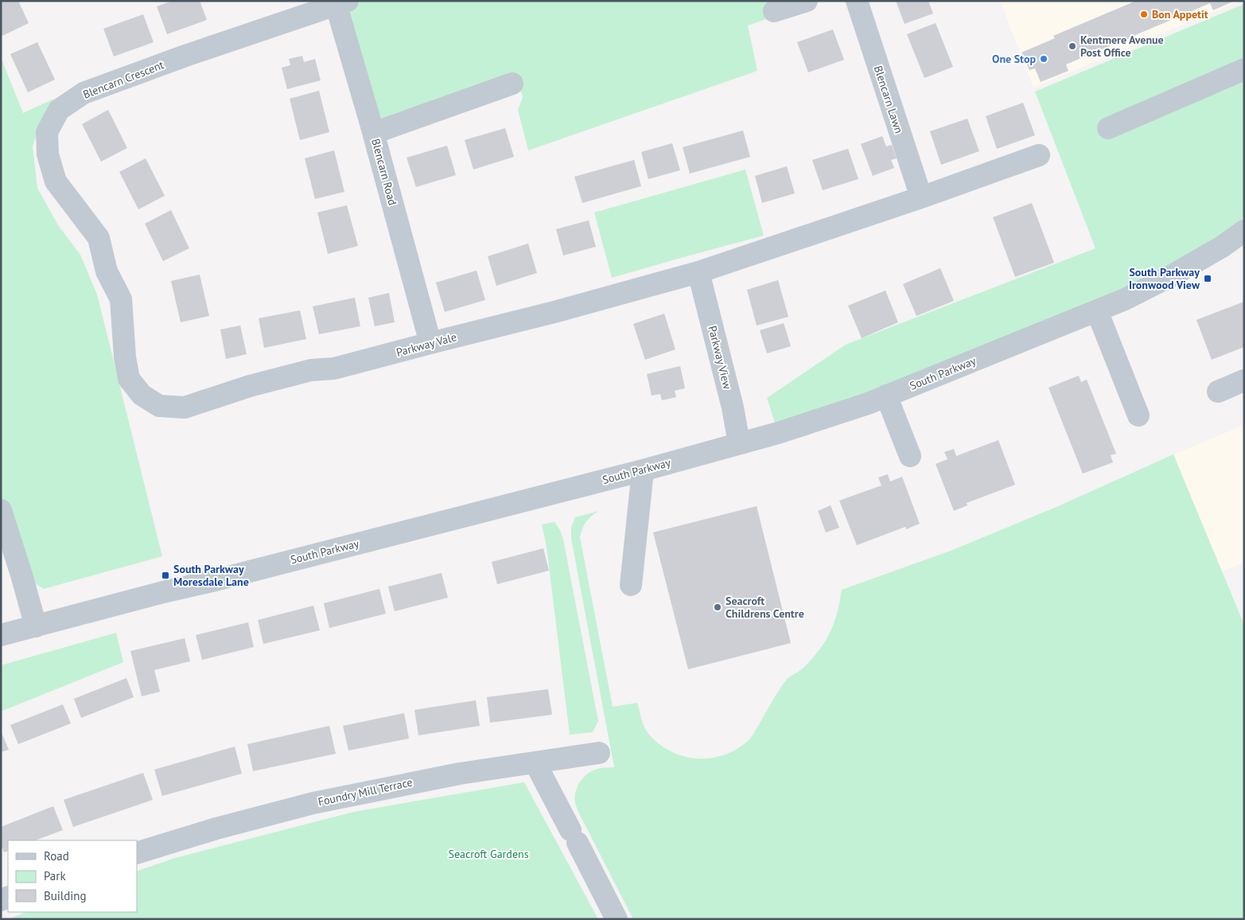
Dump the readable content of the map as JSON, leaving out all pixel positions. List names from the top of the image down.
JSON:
{
  "streets": {
    "street": [
      "Blencarn Crescent",
      "Blencarn Lawn",
      "Blencarn Road",
      "Parkway Vale",
      "Parkway View",
      "South Parkway",
      "Foundry Mill Terrace"
    ]
  },
  "crossings": [
    ["Blencarn Crescent", "Blencarn Road"],
    ["Blencarn Crescent", "Parkway Vale"],
    ["Blencarn Road", "Parkway Vale"],
    ["Parkway Vale", "Parkway View"],
    ["Parkway View", "South Parkway"]
  ],
  "parks": ["Seacroft Gardens"],
  "places": {
    "other": [
      "Bon Appetit",
      "Kentmere Avenue Post Office",
      "One Stop",
      "Seacroft Childrens Centre"
    ],
    "transit": ["South Parkway Ironwood View", "South Parkway Moresdale Lane"]
  },
  "legend": ["Road", "Park", "Building"]
}
